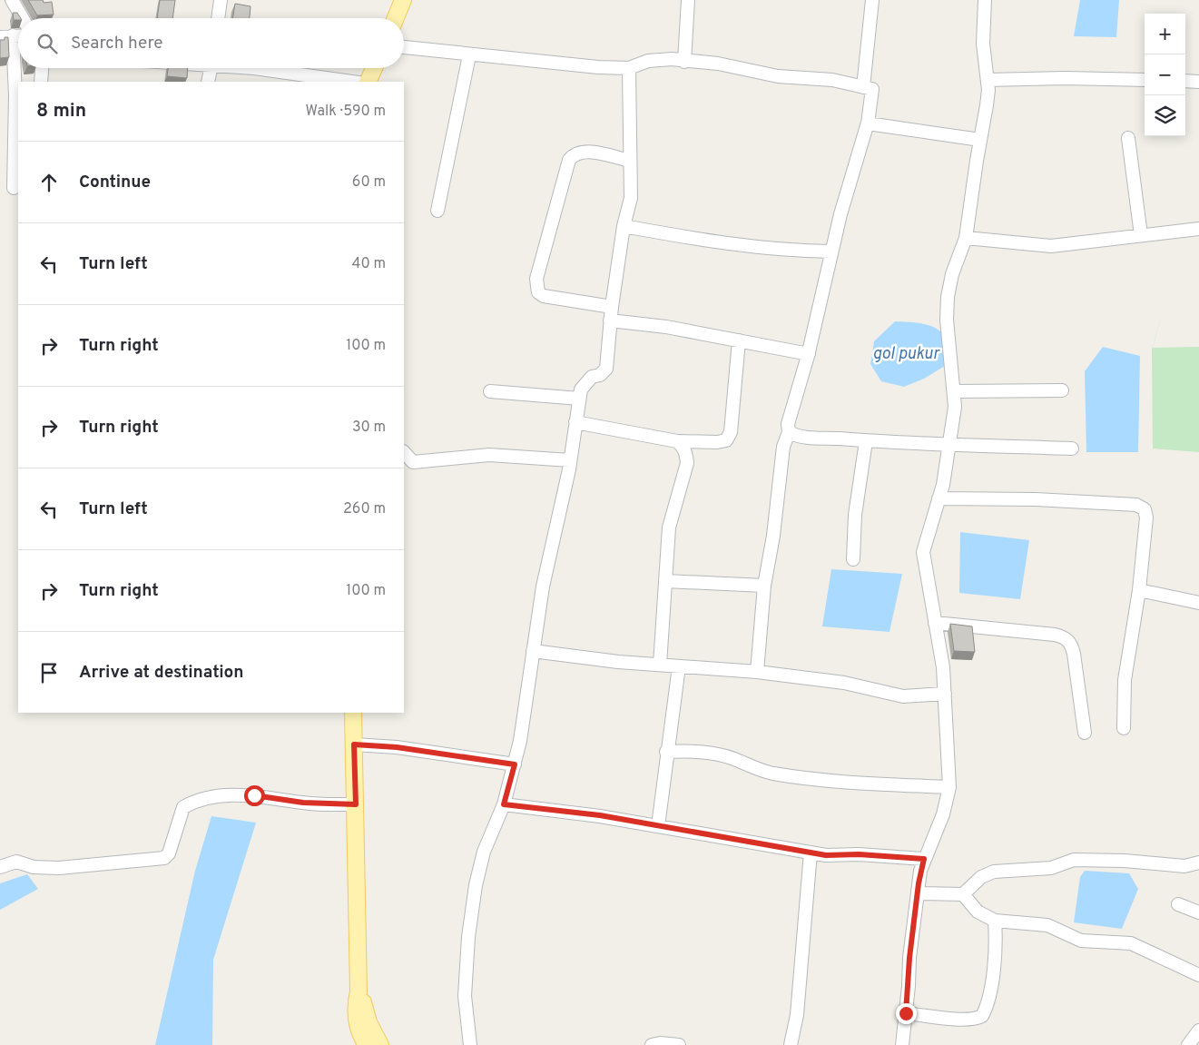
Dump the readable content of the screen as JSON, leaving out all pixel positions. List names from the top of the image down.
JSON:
{
  "water": ["gol pukur"],
  "page": {
    "map_buttons": ["+", "−"],
    "search": "Search here",
    "heading": ["8 min", "Walk · 590 m"],
    "list": [
      ["Continue", "60 m"],
      ["Turn left", "40 m"],
      ["Turn right", "100 m"],
      ["Turn right", "30 m"],
      ["Turn left", "260 m"],
      ["Turn right", "100 m"],
      "Arrive at destination"
    ]
  }
}
